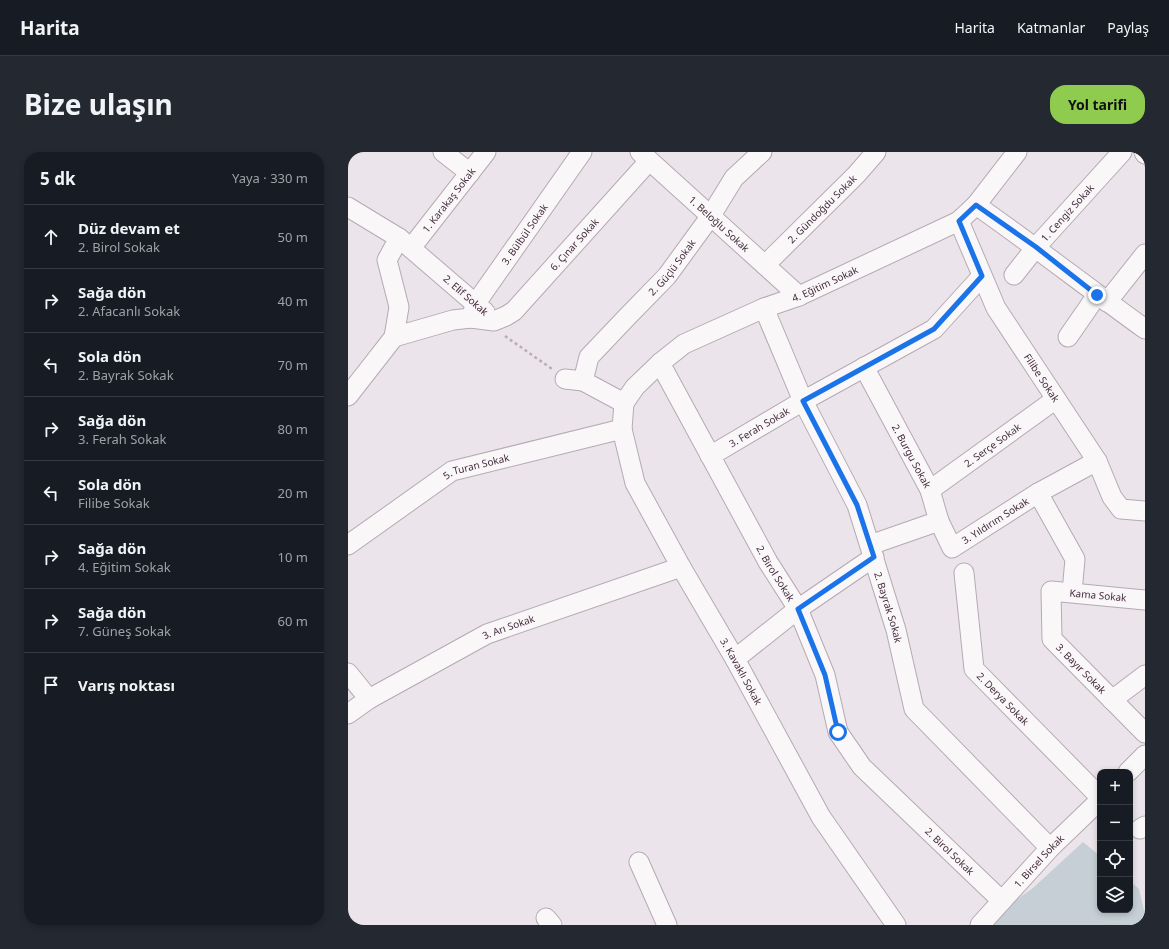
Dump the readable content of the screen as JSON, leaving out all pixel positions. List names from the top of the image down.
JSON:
{
  "streets": {
    "street": [
      "1. Karakaş Sokak",
      "2. Gündoğdu Sokak",
      "1. Cengiz Sokak",
      "1. Beloğlu Sokak",
      "3. Bülbül Sokak",
      "6. Çınar Sokak",
      "2. Güçlü Sokak",
      "4. Eğitim Sokak",
      "2. Elif Sokak",
      "Filibe Sokak",
      "3. Ferah Sokak",
      "2. Serçe Sokak",
      "2. Burgu Sokak",
      "5. Turan Sokak",
      "3. Yıldırım Sokak",
      "2. Birol Sokak",
      "Kama Sokak",
      "2. Bayrak Sokak",
      "3. Arı Sokak",
      "3. Bayır Sokak",
      "3. Kavaklı Sokak",
      "2. Derya Sokak",
      "1. Birsel Sokak"
    ]
  },
  "crossings": [
    ["1. Karakaş Sokak", "2. Elif Sokak"],
    ["2. Gündoğdu Sokak", "1. Beloğlu Sokak"],
    ["1. Beloğlu Sokak", "6. Çınar Sokak"],
    ["1. Beloğlu Sokak", "2. Güçlü Sokak"],
    ["1. Beloğlu Sokak", "4. Eğitim Sokak"],
    ["3. Bülbül Sokak", "2. Elif Sokak"],
    ["6. Çınar Sokak", "2. Elif Sokak"],
    ["4. Eğitim Sokak", "Filibe Sokak"],
    ["4. Eğitim Sokak", "2. Birol Sokak"],
    ["4. Eğitim Sokak", "2. Bayrak Sokak"],
    ["4. Eğitim Sokak", "3. Kavaklı Sokak"],
    ["Filibe Sokak", "3. Ferah Sokak"],
    ["Filibe Sokak", "2. Serçe Sokak"],
    ["Filibe Sokak", "3. Yıldırım Sokak"],
    ["3. Ferah Sokak", "2. Burgu Sokak"],
    ["3. Ferah Sokak", "2. Birol Sokak"],
    ["3. Ferah Sokak", "2. Bayrak Sokak"],
    ["2. Serçe Sokak", "2. Burgu Sokak"],
    ["2. Burgu Sokak", "3. Yıldırım Sokak"],
    ["5. Turan Sokak", "3. Kavaklı Sokak"],
    ["3. Yıldırım Sokak", "Kama Sokak"],
    ["2. Birol Sokak", "1. Birsel Sokak"],
    ["Kama Sokak", "3. Bayır Sokak"],
    ["2. Bayrak Sokak", "1. Birsel Sokak"],
    ["3. Arı Sokak", "3. Kavaklı Sokak"]
  ],
  "page": {
    "header": "Harita",
    "nav": ["Harita", "Katmanlar", "Paylaş"],
    "title": "Bize ulaşın",
    "buttons": "Yol tarifi",
    "heading": ["5 dk", "Yaya · 330 m"],
    "list": [
      ["Düz devam et", "2. Birol Sokak", "50 m"],
      ["Sağa dön", "2. Afacanlı Sokak", "40 m"],
      ["Sola dön", "2. Bayrak Sokak", "70 m"],
      ["Sağa dön", "3. Ferah Sokak", "80 m"],
      ["Sola dön", "Filibe Sokak", "20 m"],
      ["Sağa dön", "4. Eğitim Sokak", "10 m"],
      ["Sağa dön", "7. Güneş Sokak", "60 m"],
      "Varış noktası"
    ],
    "map_buttons": ["+", "−"]
  }
}
